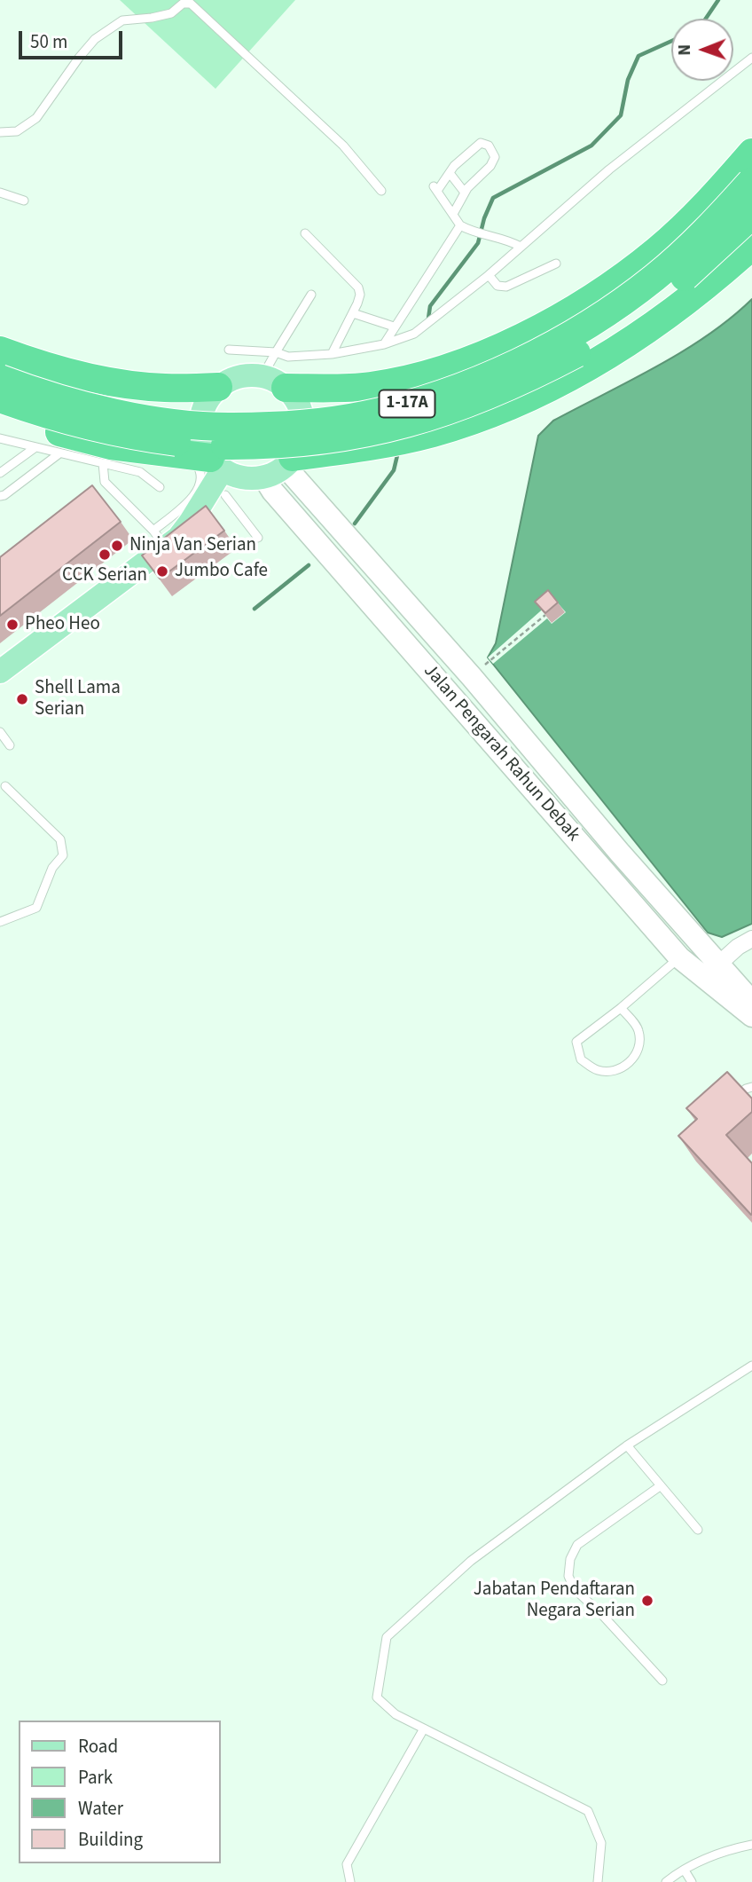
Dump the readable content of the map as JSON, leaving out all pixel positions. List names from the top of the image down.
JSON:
{
  "streets": {
    "highway": ["1-17A"],
    "street": ["Jalan Pengarah Rahun Debak"]
  },
  "places": [
    "Ninja Van Serian",
    "CCK Serian",
    "Jumbo Cafe",
    "Pheo Heo",
    "Shell Lama Serian",
    "Jabatan Pendaftaran Negara Serian"
  ],
  "legend": [
    "Road",
    "Park",
    "Water",
    "Building"
  ],
  "scale_bar": "50 m",
  "north": "left"
}
